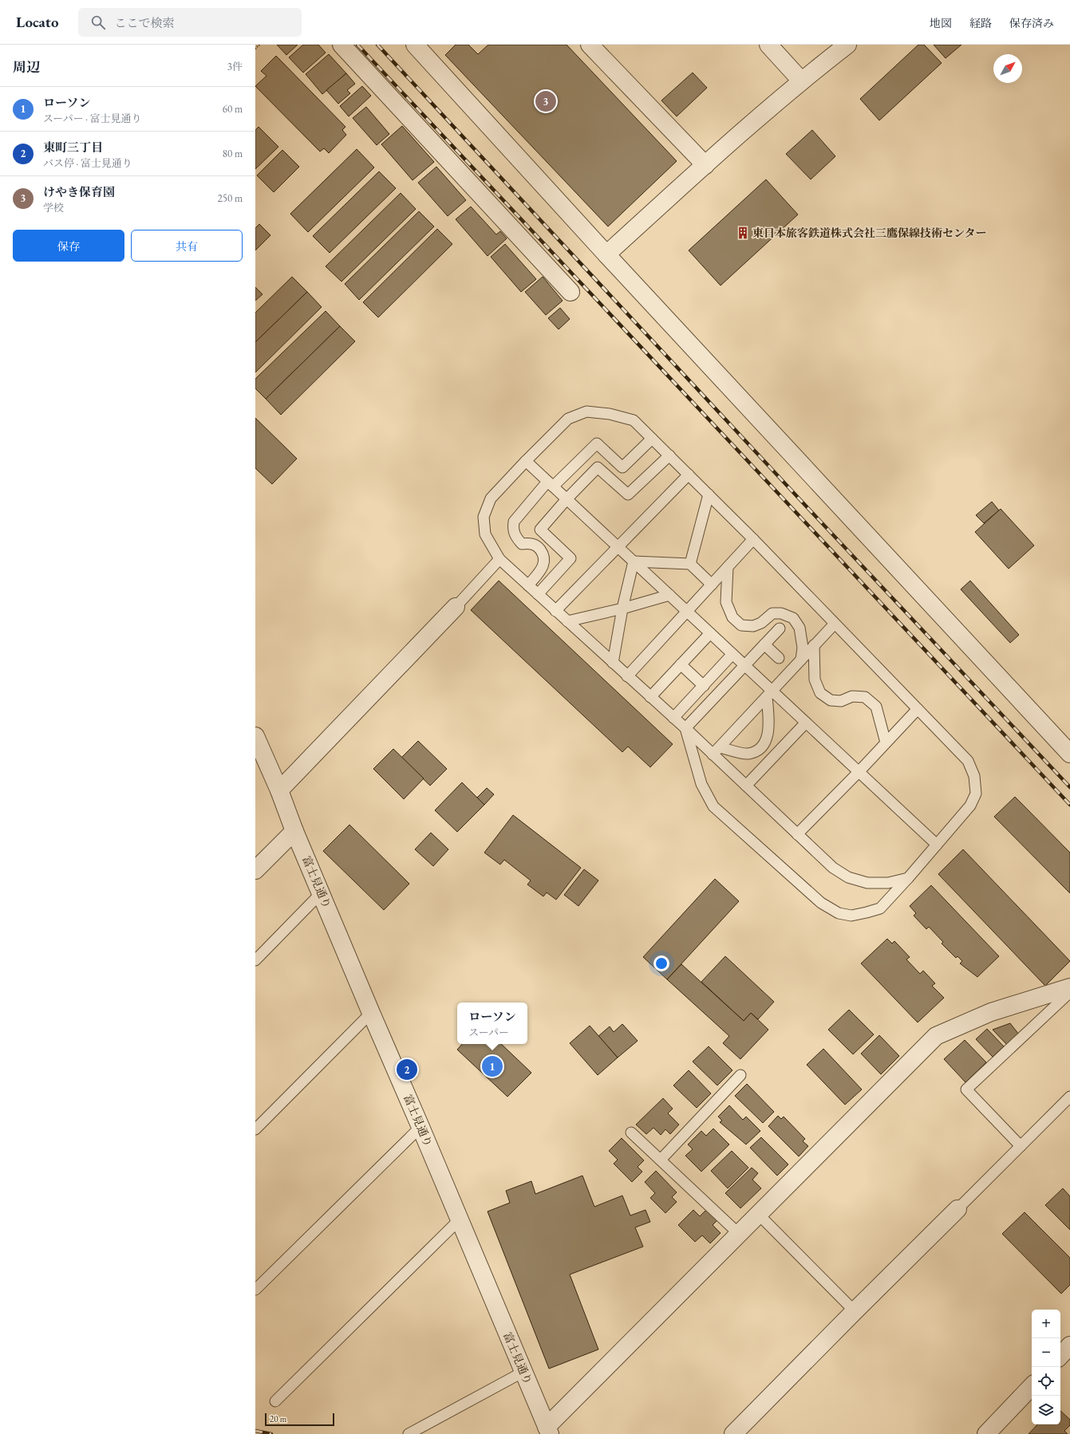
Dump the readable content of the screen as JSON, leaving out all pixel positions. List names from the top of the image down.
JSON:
{
  "streets": {
    "street": ["富士見通り"]
  },
  "places": {
    "building": ["東日本旅客鉄道株式会社三鷹保線技術センター"]
  },
  "scale_bar": "20 m",
  "north": "top right",
  "page": {
    "header": "Locato",
    "search": "ここで検索",
    "nav": ["地図", "経路", "保存済み"],
    "heading": ["周辺", "3件"],
    "list": [
      {
        "mark": "1",
        "name": "ローソン",
        "note": "スーパー · 富士見通り",
        "value": "60 m"
      },
      {
        "mark": "2",
        "name": "東町三丁目",
        "note": "バス停 · 富士見通り",
        "value": "80 m"
      },
      {
        "mark": "3",
        "name": "けやき保育園",
        "note": "学校",
        "value": "250 m"
      }
    ],
    "pins": ["3", "1", "2"],
    "buttons": ["保存", "共有"],
    "popup": ["ローソン", "スーパー"],
    "map_buttons": ["+", "−"],
    "scale": "20 m"
  }
}
